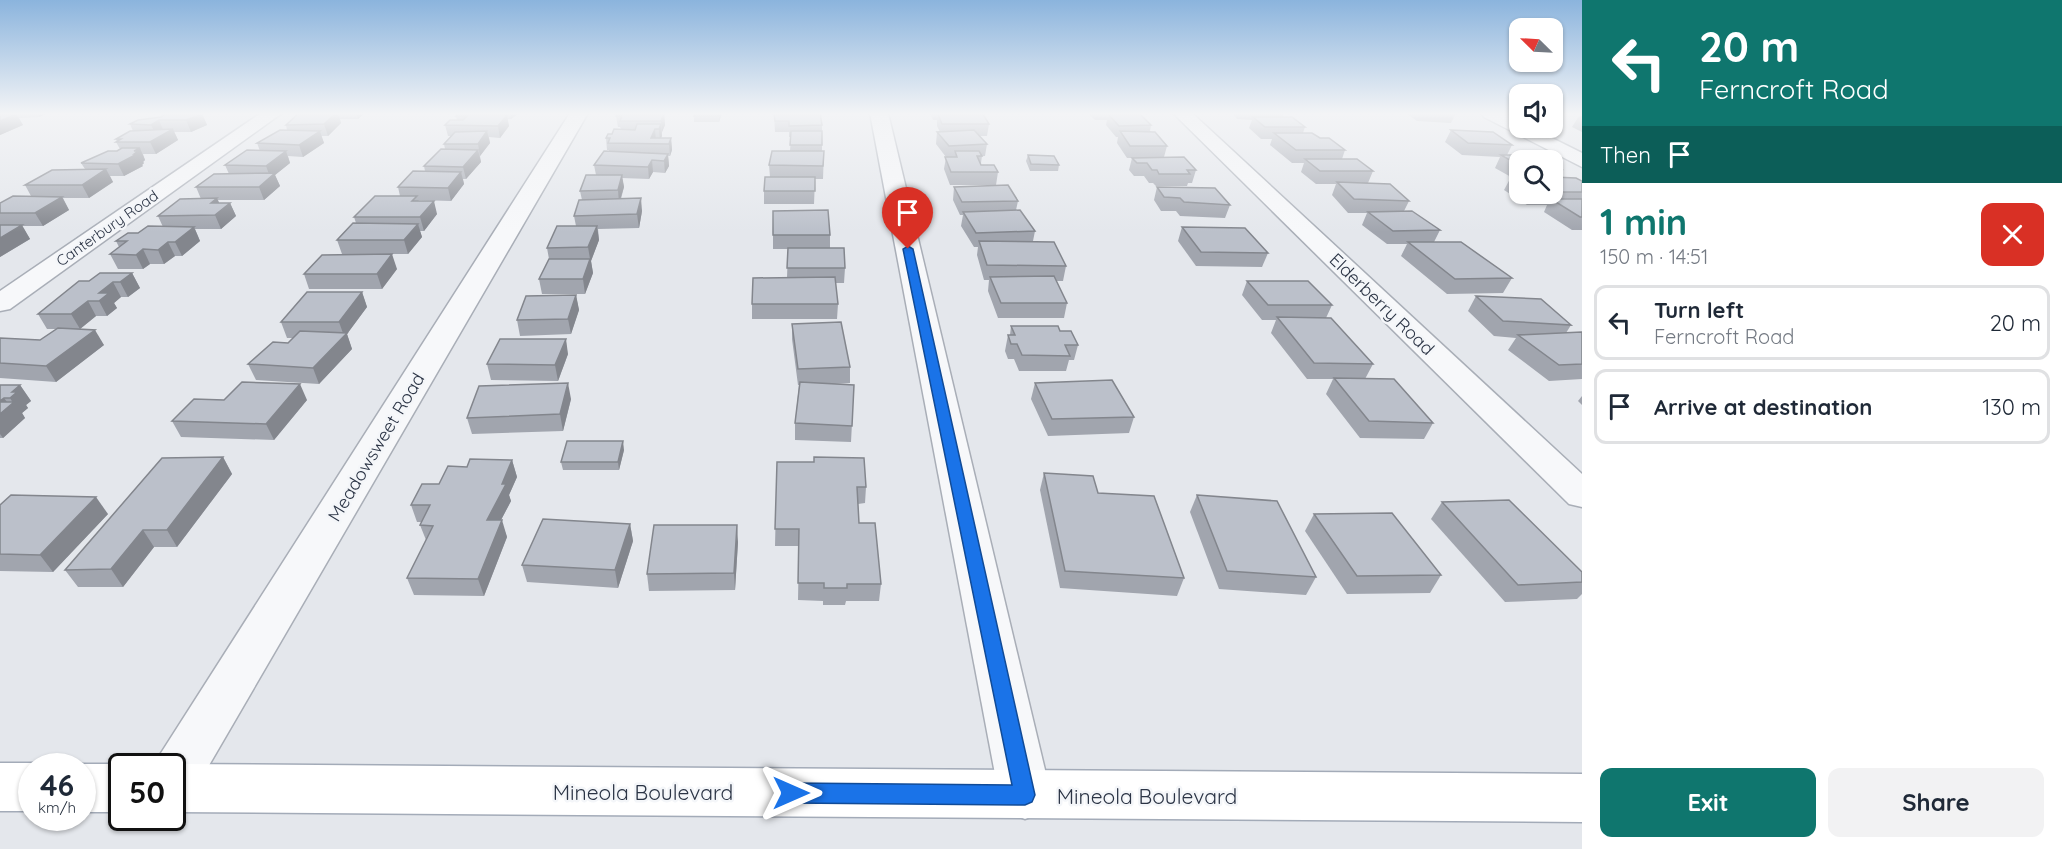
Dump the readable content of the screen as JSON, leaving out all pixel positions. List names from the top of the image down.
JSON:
{
  "streets": {
    "main road": ["Mineola Boulevard"],
    "street": ["Canterbury Road", "Elderberry Road", "Meadowsweet Road"]
  },
  "north": "top left",
  "page": {
    "turn": ["20 m", "Ferncroft Road"],
    "then": "Then",
    "heading": ["1 min", "150 m · 14:51"],
    "list": [
      {
        "name": "Turn left",
        "note": "Ferncroft Road",
        "value": "20 m"
      },
      {
        "name": "Arrive at destination",
        "value": "130 m"
      }
    ],
    "speed": "46 km/h",
    "limit": "50",
    "buttons": ["Exit", "Share"]
  }
}
